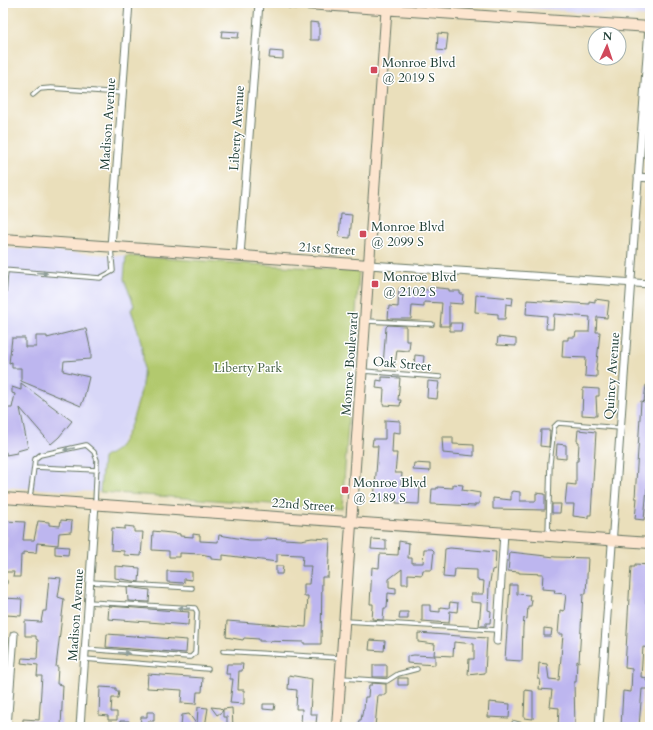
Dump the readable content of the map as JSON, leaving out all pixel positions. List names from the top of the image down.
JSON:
{
  "streets": {
    "street": [
      "Madison Avenue",
      "Liberty Avenue",
      "21st Street",
      "Monroe Boulevard",
      "Quincy Avenue",
      "22nd Street"
    ],
    "lane": ["Oak Street"]
  },
  "crossings": [
    ["Madison Avenue", "21st Street"],
    ["Madison Avenue", "22nd Street"],
    ["Liberty Avenue", "21st Street"],
    ["21st Street", "Monroe Boulevard"],
    ["21st Street", "Quincy Avenue"],
    ["Monroe Boulevard", "Oak Street"],
    ["Monroe Boulevard", "22nd Street"],
    ["Quincy Avenue", "22nd Street"]
  ],
  "parks": ["Liberty Park"],
  "places": {
    "transit": [
      "Monroe Blvd @ 2019 S",
      "Monroe Blvd @ 2099 S",
      "Monroe Blvd @ 2102 S",
      "Monroe Blvd @ 2189 S"
    ]
  },
  "north": "top"
}
